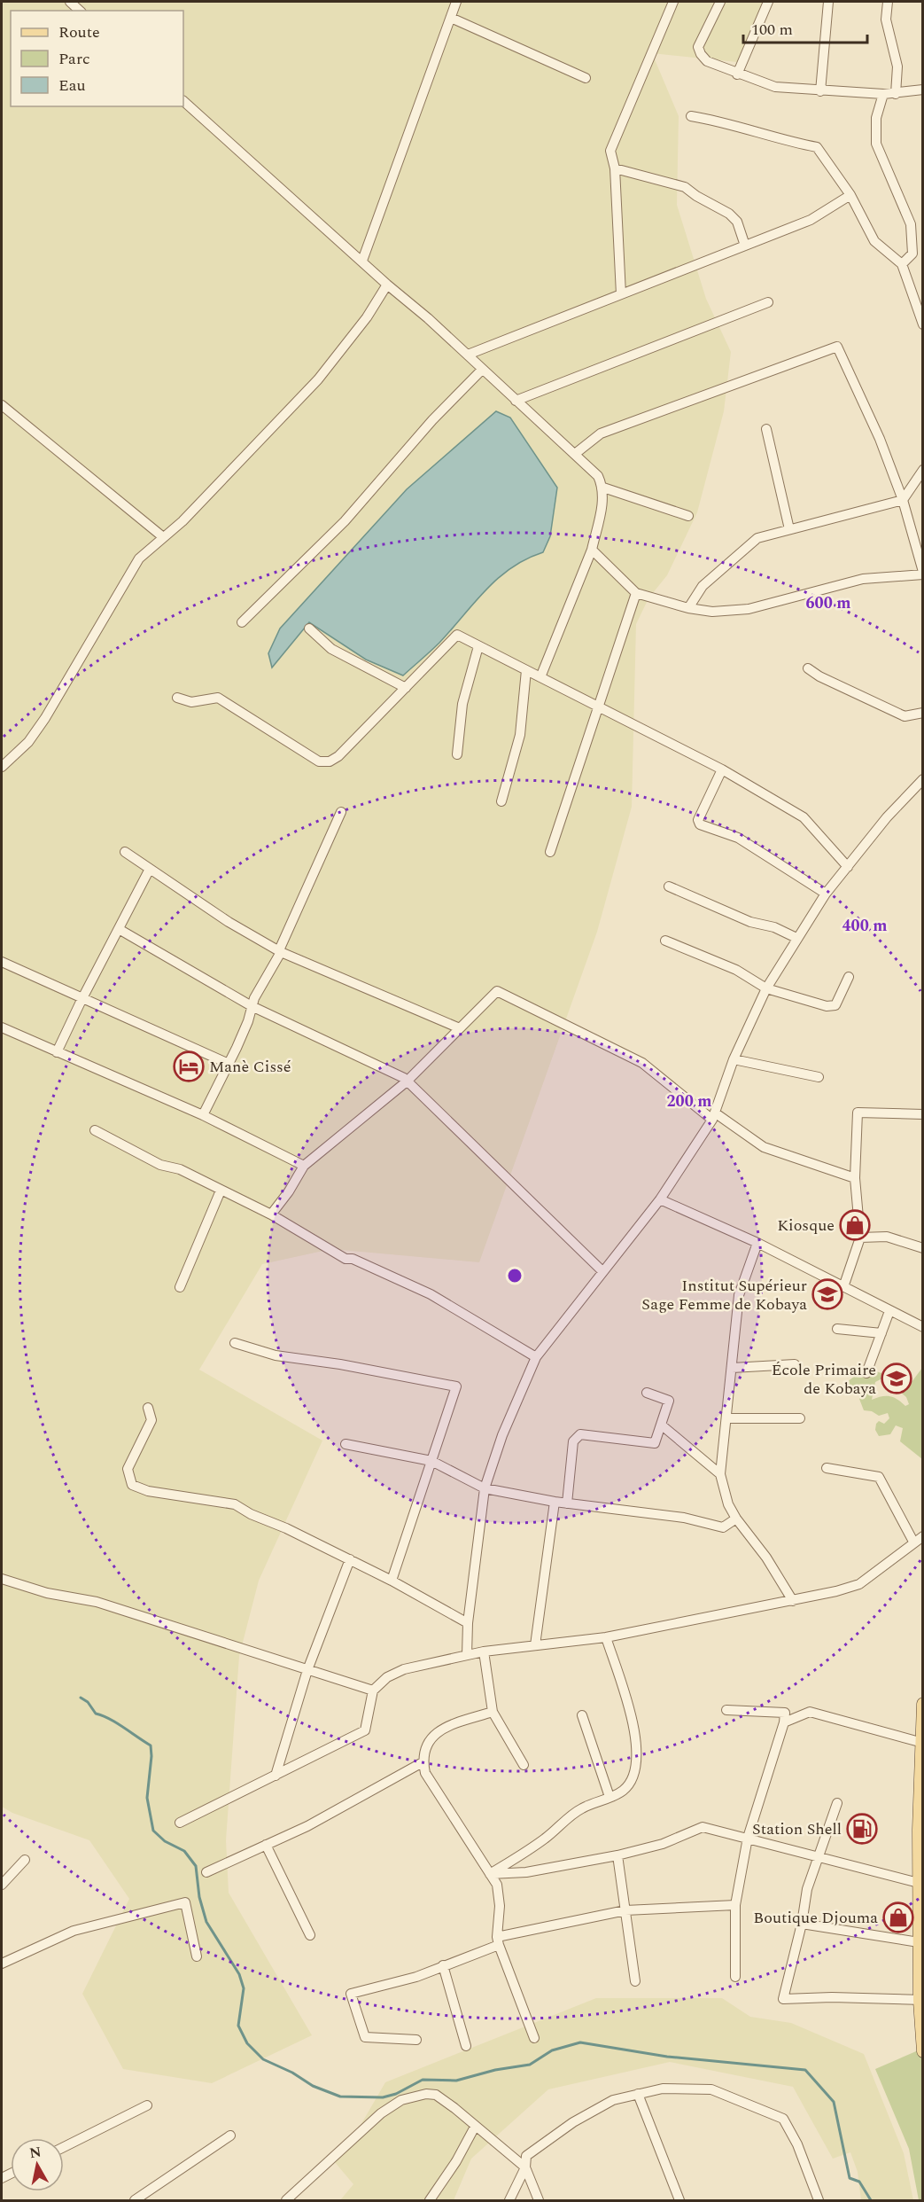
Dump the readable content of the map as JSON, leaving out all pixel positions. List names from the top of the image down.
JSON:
{
  "places": {
    "hotel": ["Manè Cissé"],
    "shop": ["Kiosque", "Boutique Djouma"],
    "school or university": ["Institut Supérieur Sage Femme de Kobaya", "École Primaire de Kobaya"],
    "fuel station": ["Station Shell"]
  },
  "legend": ["Route", "Parc", "Eau"],
  "scale_bar": "100 m",
  "north": "top",
  "rings": ["600 m", "400 m", "200 m"]
}
